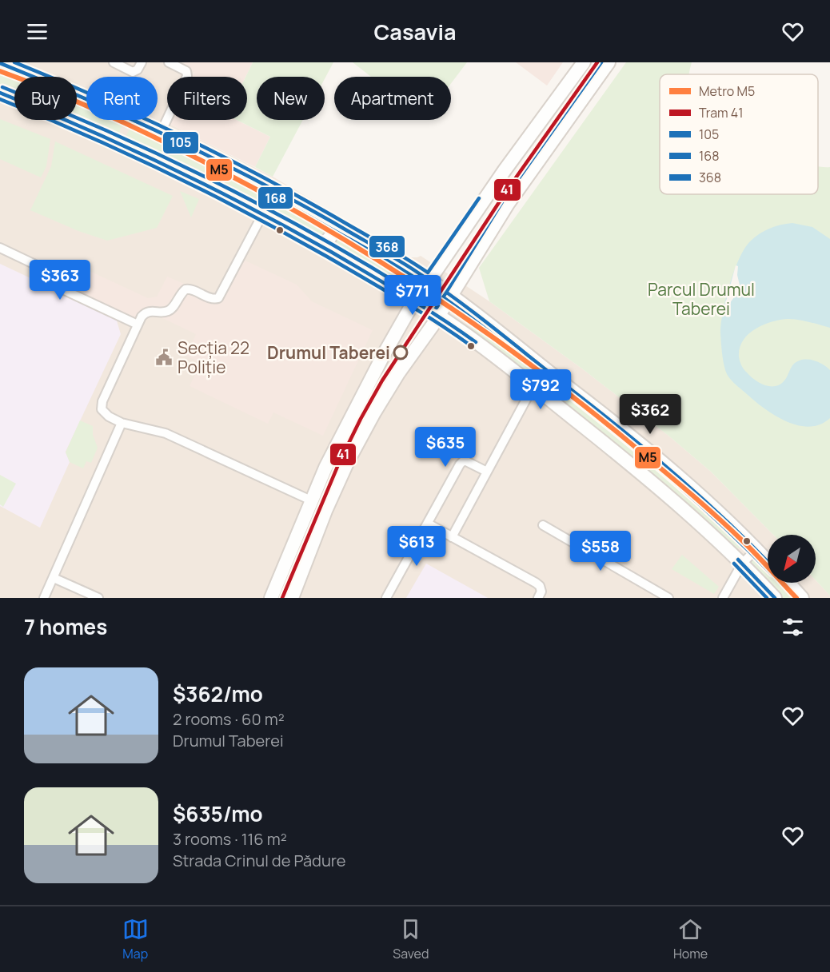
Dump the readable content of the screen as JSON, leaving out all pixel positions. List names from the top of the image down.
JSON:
{
  "parks": ["Parcul Drumul Taberei"],
  "places": {
    "other": ["Drumul Taberei"],
    "public building": ["Secția 22 Poliție"]
  },
  "lines": [
    "tram line 41",
    "transit line 368",
    "transit line 105",
    "transit line 168",
    "metro line M5"
  ],
  "legend": [
    "Metro M5",
    "Tram 41",
    "105",
    "168",
    "368"
  ],
  "north": "bottom left",
  "page": {
    "header": "Casavia",
    "chip": [
      "Buy",
      "Rent",
      "Filters",
      "New",
      "Apartment"
    ],
    "price": [
      "$363",
      "$771",
      "$792",
      "$362",
      "$635",
      "$613",
      "$558"
    ],
    "heading": "7 homes",
    "list": [
      {
        "name": "$362/mo",
        "note": "2 rooms · 60 m² · Drumul Taberei"
      },
      {
        "name": "$635/mo",
        "note": "3 rooms · 116 m² · Strada Crinul de Pădure"
      }
    ],
    "tabs": ["Map", "Saved", "Home"]
  }
}
